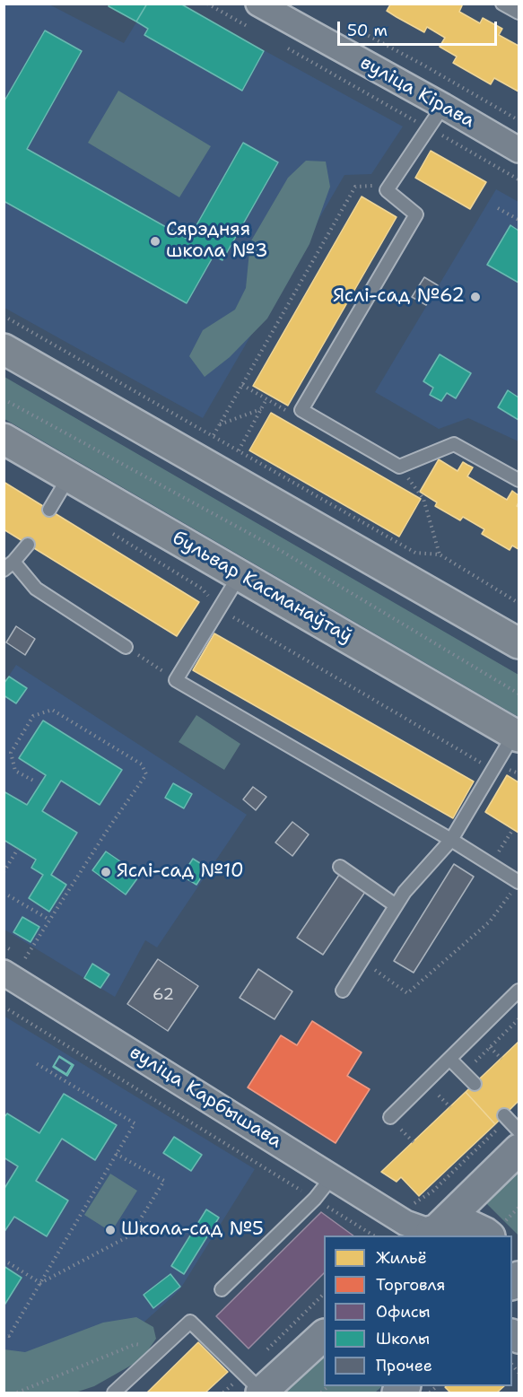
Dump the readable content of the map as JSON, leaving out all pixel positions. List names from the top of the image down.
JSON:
{
  "streets": {
    "main road": ["бульвар Касманаўтаў"],
    "street": ["вуліца Кірава", "вуліца Карбышава"]
  },
  "places": [
    "Сярэдняя школа №3",
    "Яслі-сад №62",
    "Яслі-сад №10",
    "Школа-сад №5"
  ],
  "house_numbers": ["62"],
  "legend": [
    "Жильё",
    "Торговля",
    "Офисы",
    "Школы",
    "Прочее"
  ],
  "scale_bar": "50 m"
}
